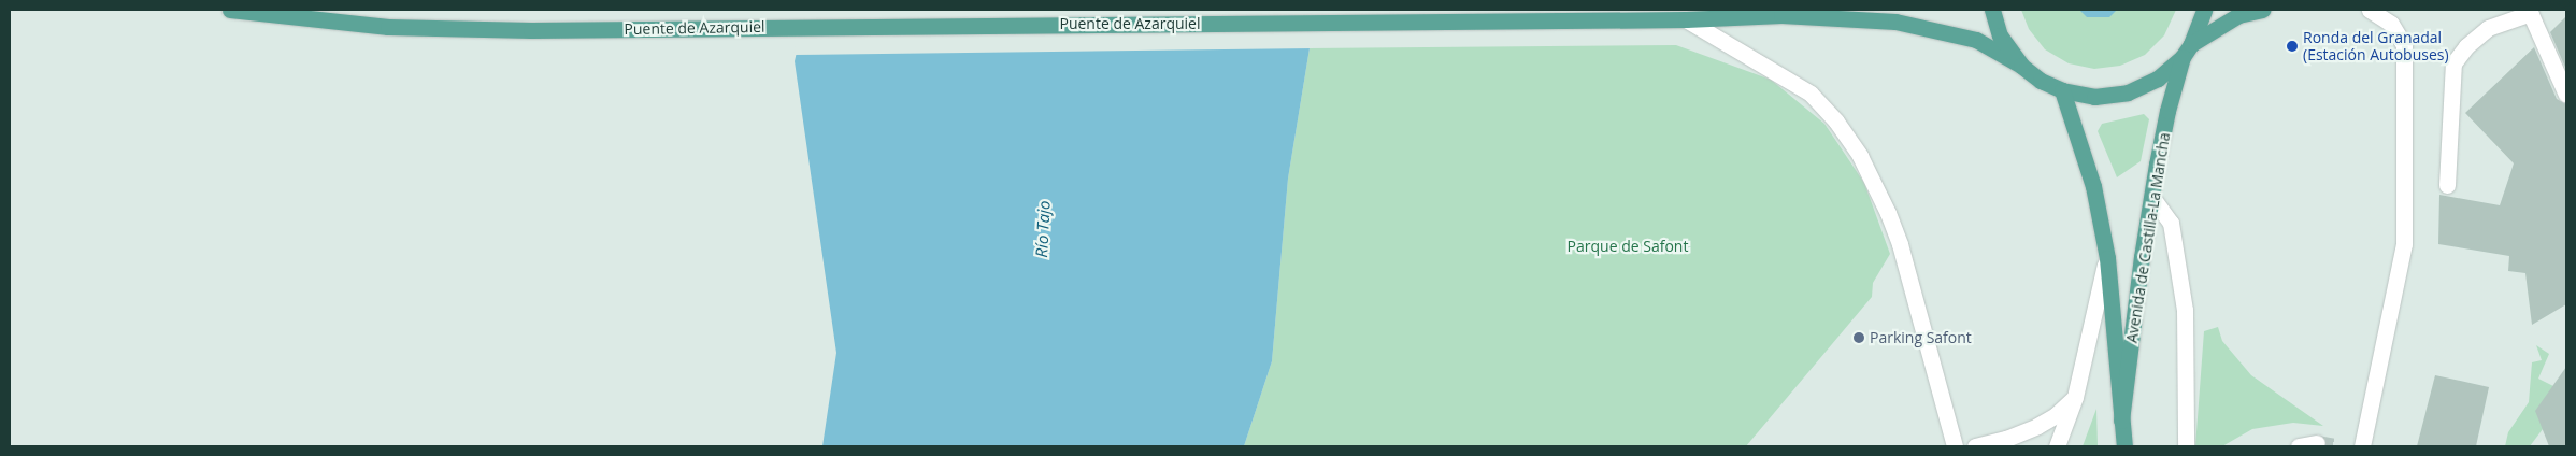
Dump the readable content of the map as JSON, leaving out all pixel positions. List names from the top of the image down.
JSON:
{
  "streets": {
    "main road": ["Puente de Azarquiel", "Avenida de Castilla-La Mancha"]
  },
  "water": ["Río Tajo"],
  "parks": ["Parque de Safont"],
  "places": ["Ronda del Granadal (Estación Autobuses)", "Parking Safont"]
}
